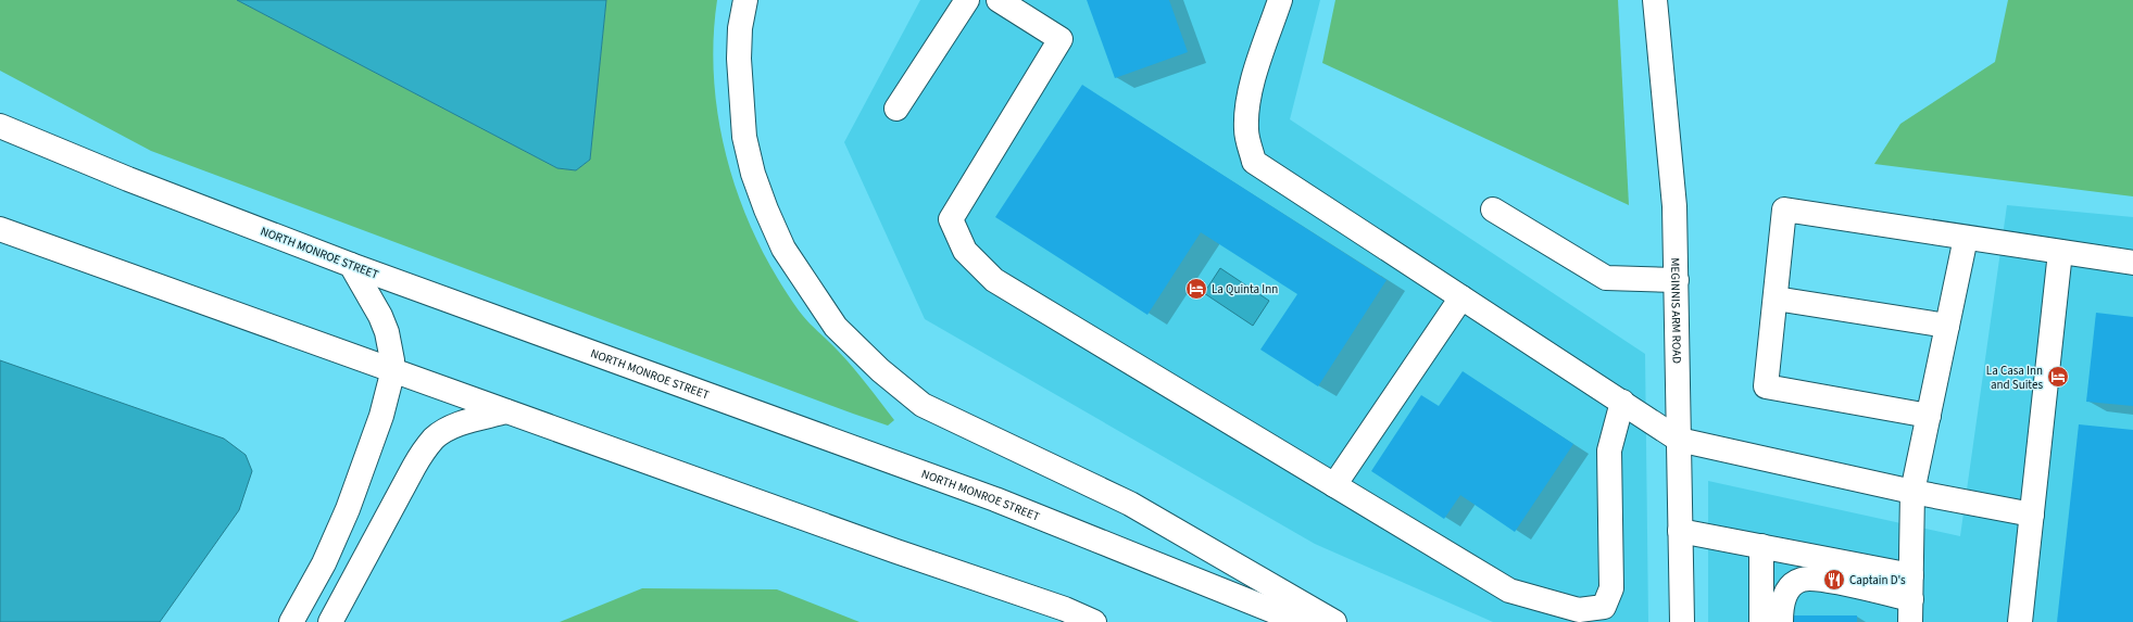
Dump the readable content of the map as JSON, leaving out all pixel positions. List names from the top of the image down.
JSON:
{
  "streets": {
    "main road": ["NORTH MONROE STREET", "MEGINNIS ARM ROAD"]
  },
  "places": {
    "hotel": ["La Quinta Inn", "La Casa Inn and Suites"],
    "restaurant": ["Captain D's"]
  }
}
